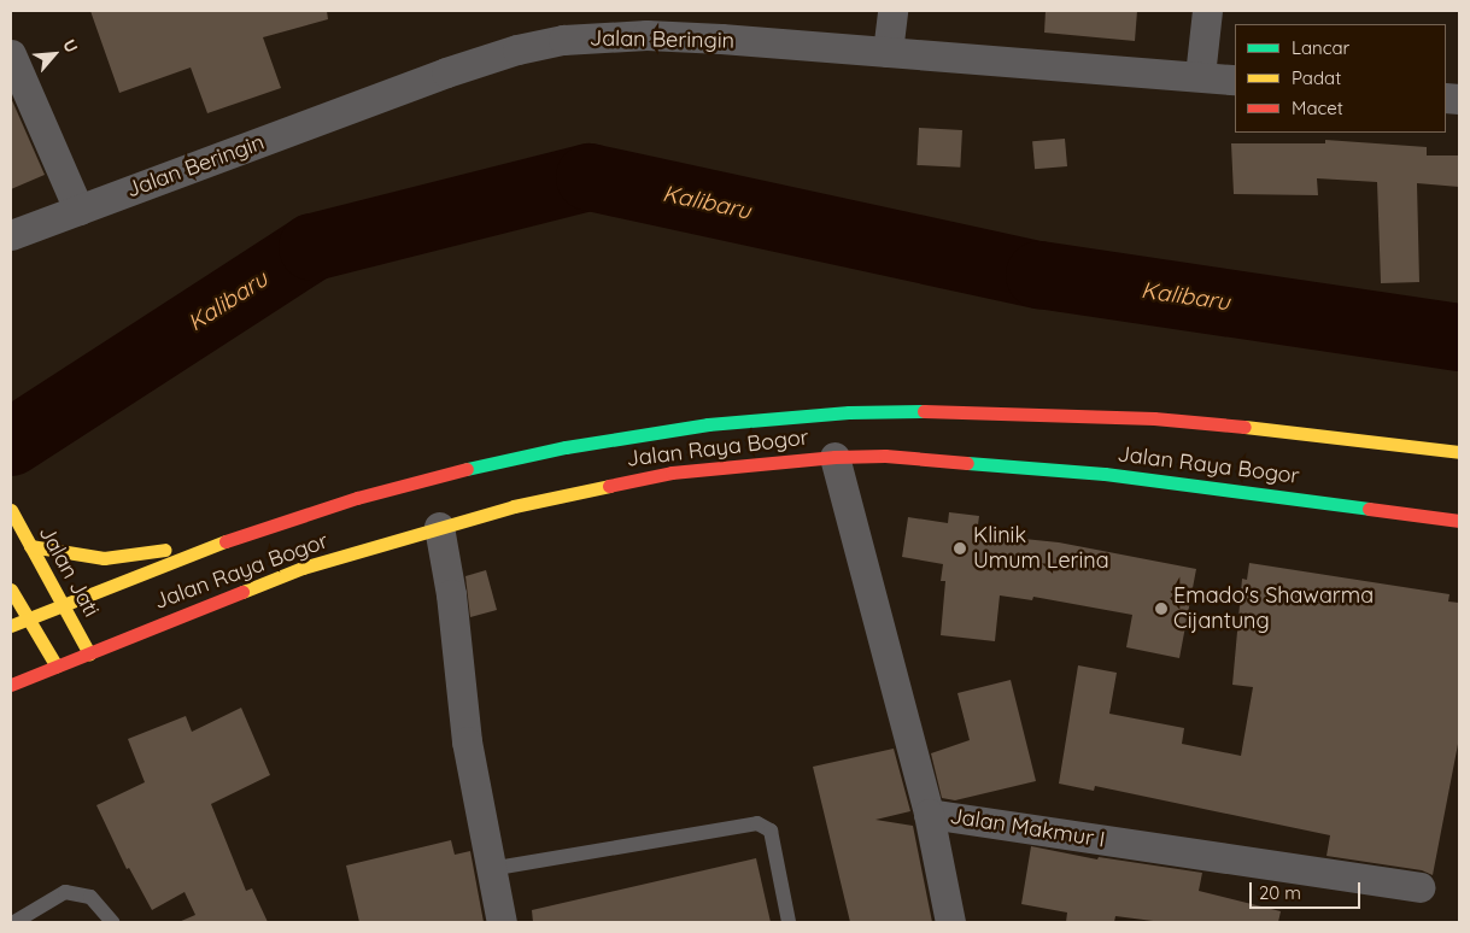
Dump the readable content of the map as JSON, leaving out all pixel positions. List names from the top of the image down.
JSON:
{
  "streets": {
    "main road": ["Jalan Raya Bogor", "Jalan Jati"],
    "street": ["Jalan Beringin", "Jalan Makmur I"]
  },
  "crossings": [
    ["Jalan Raya Bogor", "Jalan Jati"],
    ["Jalan Raya Bogor", "Jalan Makmur I"]
  ],
  "water": ["Kalibaru"],
  "places": ["Klinik Umum Lerina", "Emado's Shawarma Cijantung"],
  "legend": ["Lancar", "Padat", "Macet"],
  "scale_bar": "20 m",
  "north": "top right"
}
